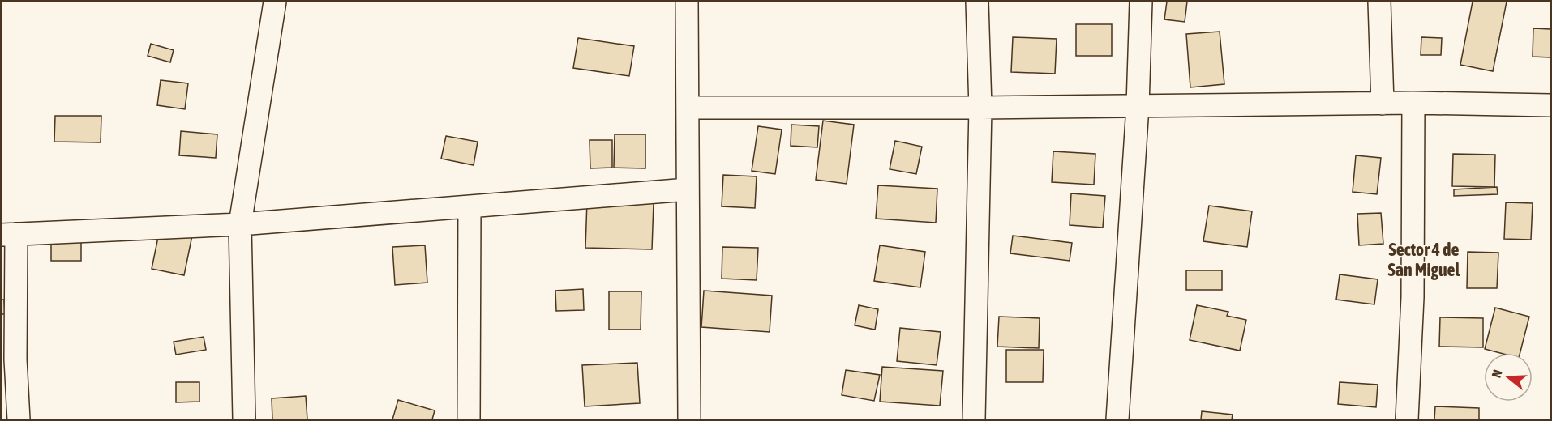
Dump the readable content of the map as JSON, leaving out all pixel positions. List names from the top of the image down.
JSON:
{
  "districts": ["Sector 4 de San Miguel"],
  "north": "left"
}
